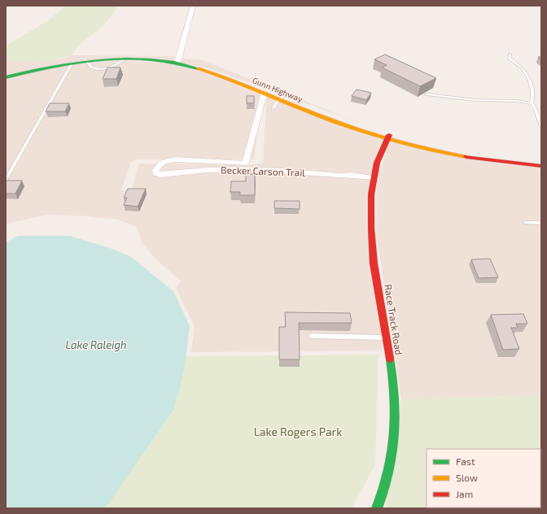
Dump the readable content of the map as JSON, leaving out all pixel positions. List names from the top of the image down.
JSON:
{
  "streets": {
    "main road": ["Gunn Highway", "Race Track Road"],
    "street": ["Becker Carson Trail"]
  },
  "crossings": [
    ["Gunn Highway", "Becker Carson Trail"],
    ["Gunn Highway", "Race Track Road"],
    ["Becker Carson Trail", "Race Track Road"]
  ],
  "water": ["Lake Raleigh"],
  "parks": ["Lake Rogers Park"],
  "legend": ["Fast", "Slow", "Jam"]
}
